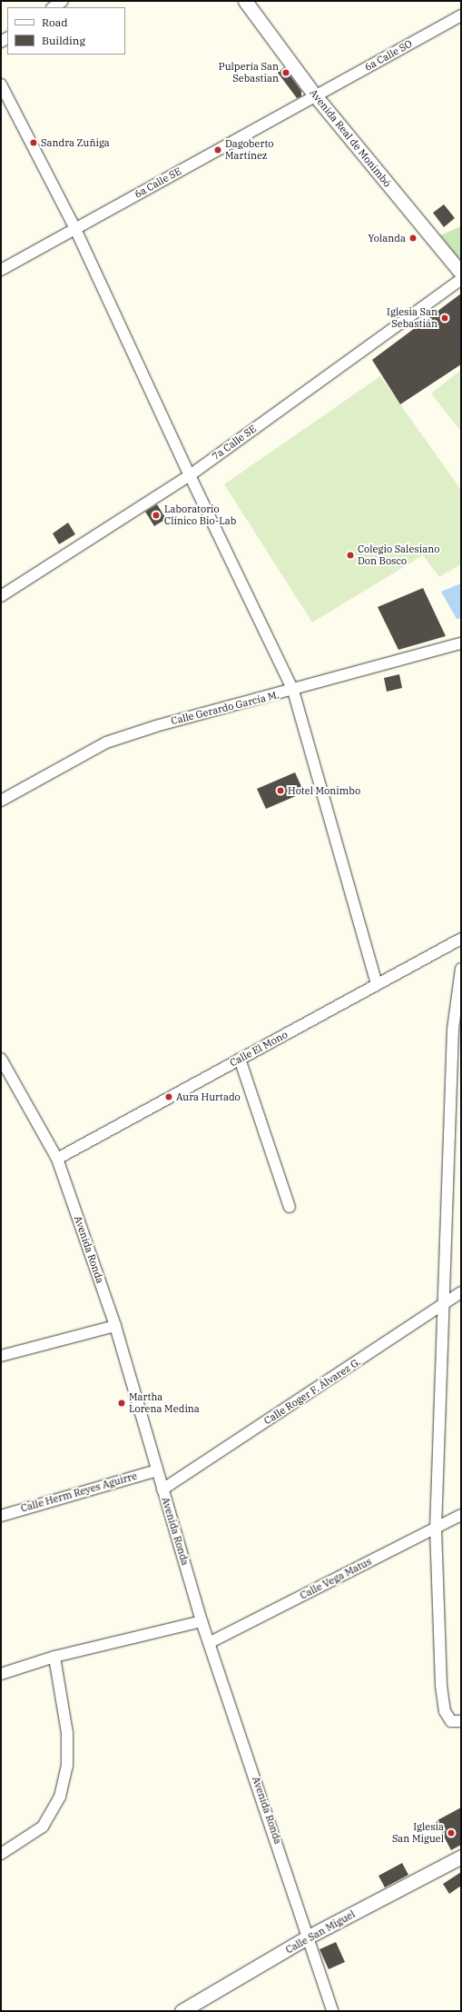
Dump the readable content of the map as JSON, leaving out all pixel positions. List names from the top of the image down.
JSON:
{
  "streets": {
    "street": [
      "6a Calle SO",
      "Avenida Real de Monimbó",
      "6a Calle SE",
      "7a Calle SE",
      "Calle Gerardo García M.",
      "Calle El Mono",
      "Avenida Ronda",
      "Calle Roger F. Álvarez G.",
      "Calle Herm Reyes Aguirre",
      "Calle Vega Matus",
      "Calle San Miguel"
    ]
  },
  "crossings": [
    ["6a Calle SO", "Avenida Real de Monimbó"],
    ["6a Calle SO", "6a Calle SE"],
    ["Avenida Real de Monimbó", "6a Calle SE"],
    ["Calle El Mono", "Avenida Ronda"],
    ["Avenida Ronda", "Calle Roger F. Álvarez G."],
    ["Avenida Ronda", "Calle Herm Reyes Aguirre"],
    ["Avenida Ronda", "Calle Vega Matus"],
    ["Avenida Ronda", "Calle San Miguel"]
  ],
  "places": [
    "Pulpería San Sebastian",
    "Sandra Zuñiga",
    "Dagoberto Martínez",
    "Yolanda",
    "Iglesia San Sebastián",
    "Laboratorio Clínico Bio-Lab",
    "Colegio Salesiano Don Bosco",
    "Hotel Monimbo",
    "Aura Hurtado",
    "Martha Lorena Medina",
    "Iglesia San Miguel"
  ],
  "legend": ["Road", "Building"]
}
